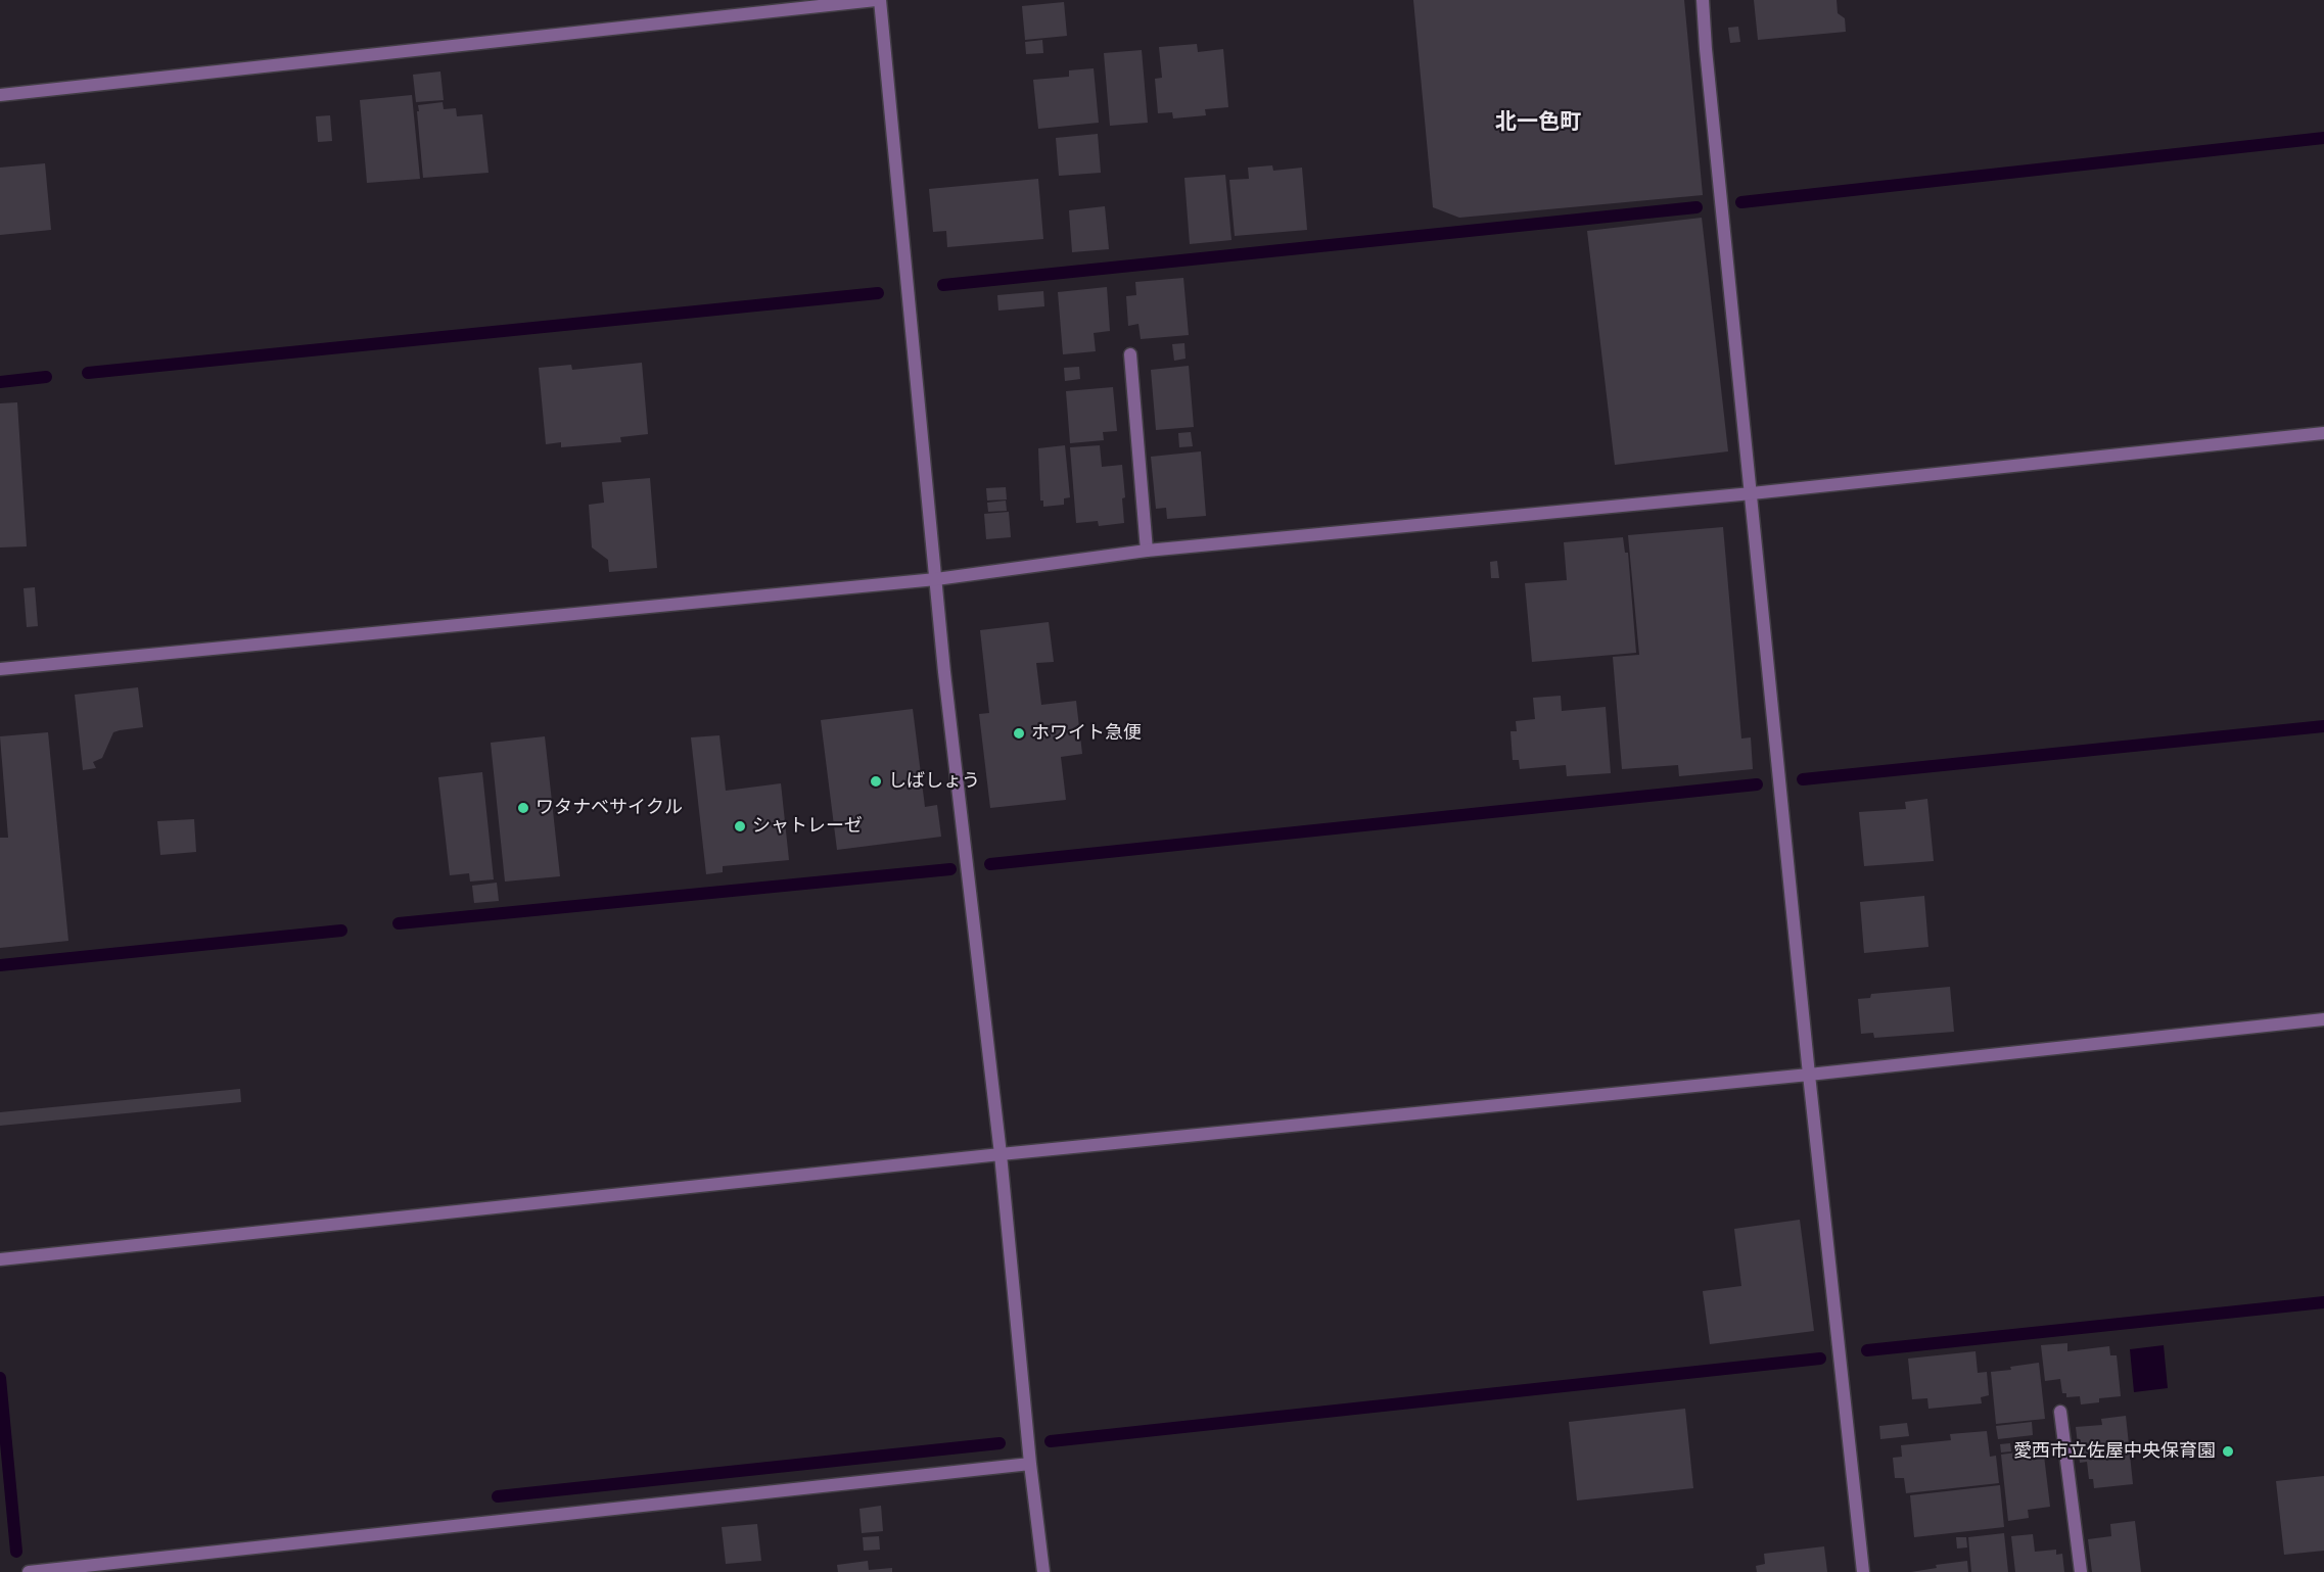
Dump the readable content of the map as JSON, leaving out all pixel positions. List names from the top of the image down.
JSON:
{
  "districts": ["北一色町"],
  "places": [
    "ホワイト急便",
    "しばしょう",
    "ワタナベサイクル",
    "シャトレーゼ",
    "愛西市立佐屋中央保育園"
  ]
}
